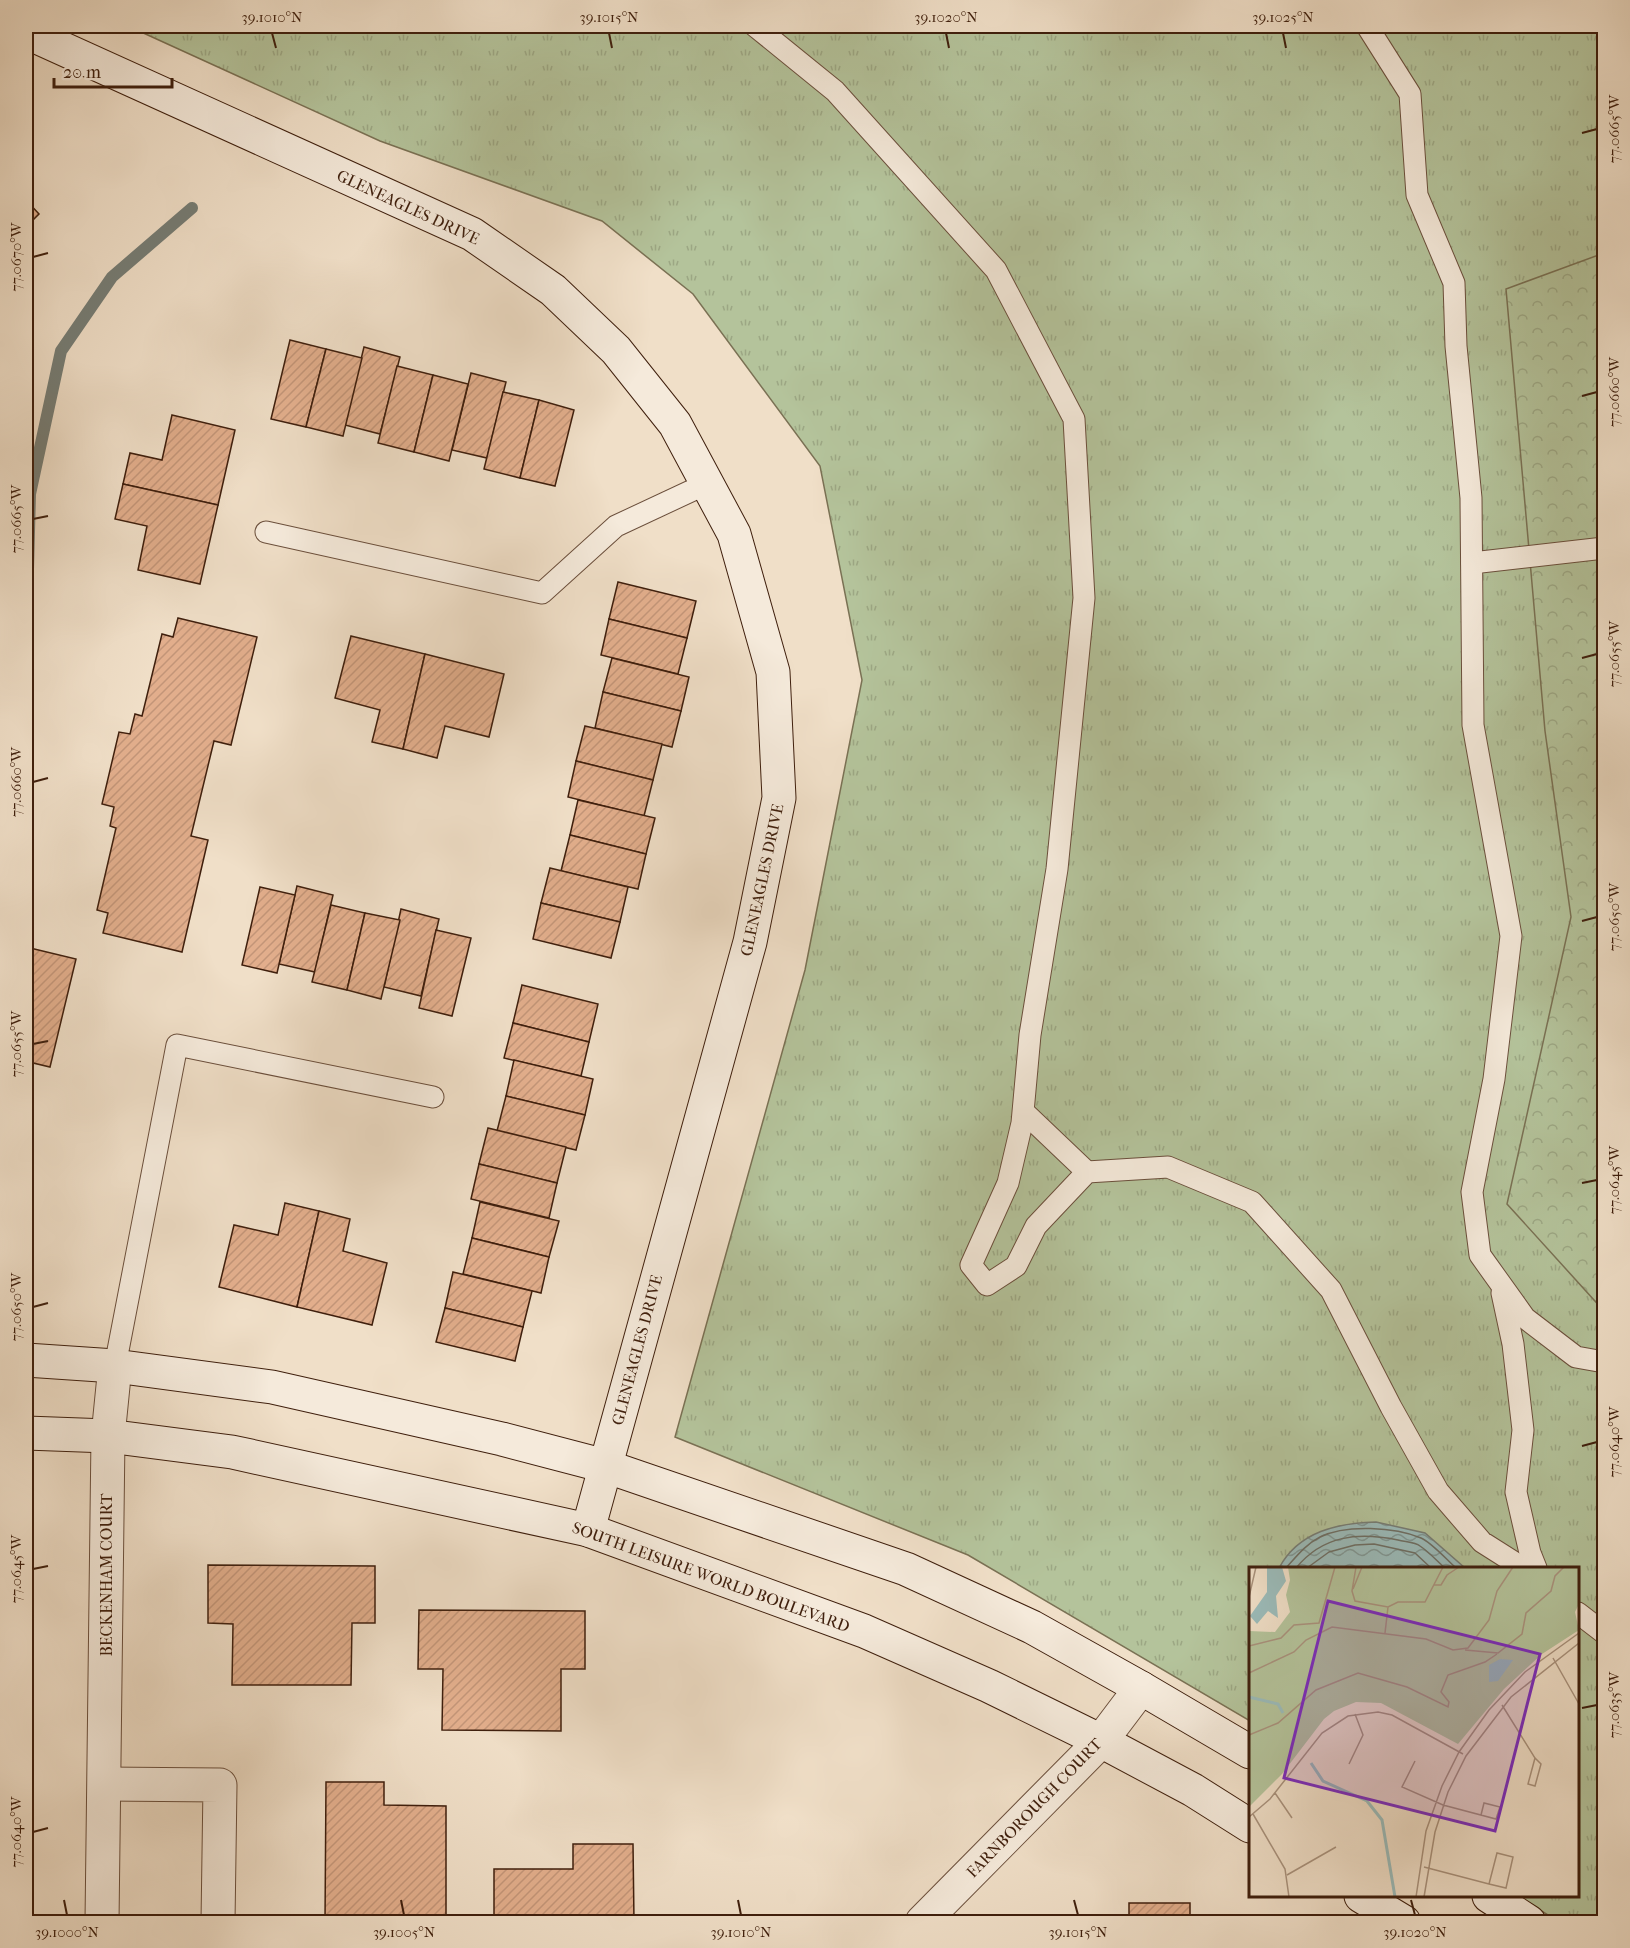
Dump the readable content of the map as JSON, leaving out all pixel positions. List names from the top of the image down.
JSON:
{
  "streets": {
    "street": [
      "GLENEAGLES DRIVE",
      "BECKENHAM COURT",
      "SOUTH LEISURE WORLD BOULEVARD",
      "FARNBOROUGH COURT"
    ]
  },
  "crossings": [
    ["GLENEAGLES DRIVE", "SOUTH LEISURE WORLD BOULEVARD"],
    ["BECKENHAM COURT", "SOUTH LEISURE WORLD BOULEVARD"],
    ["SOUTH LEISURE WORLD BOULEVARD", "FARNBOROUGH COURT"]
  ],
  "scale_bar": "20 m",
  "coordinates": [
    "39.1010°N",
    "39.1015°N",
    "39.1020°N",
    "39.1025°N",
    "77.0665°W",
    "77.0670°W",
    "77.0660°W",
    "77.0655°W",
    "77.0650°W",
    "77.0645°W",
    "77.0640°W",
    "77.0635°W",
    "39.1000°N",
    "39.1005°N"
  ]
}
